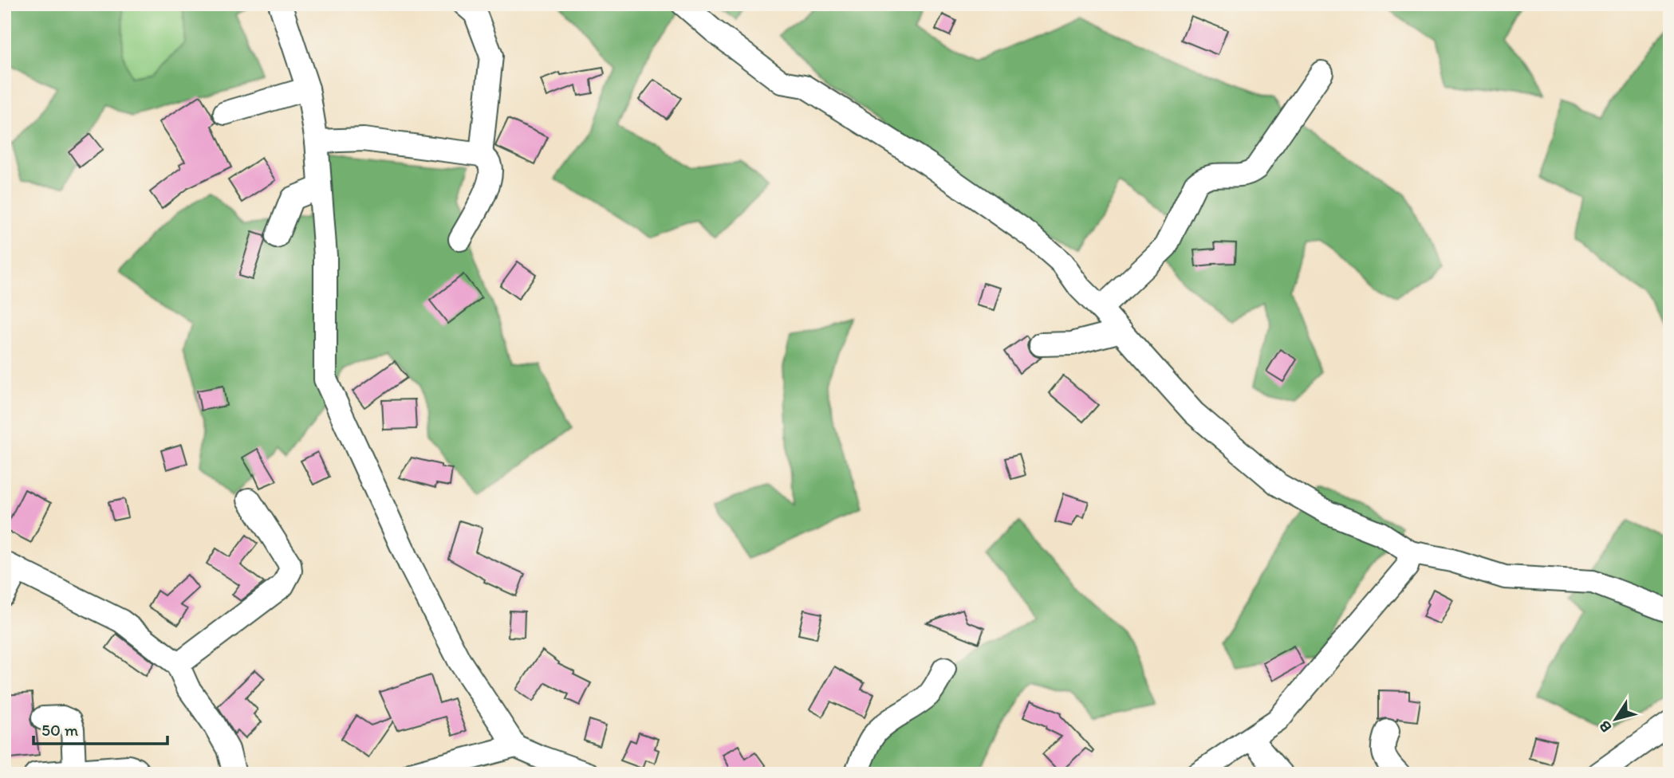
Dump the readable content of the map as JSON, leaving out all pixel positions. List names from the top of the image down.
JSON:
{
  "scale_bar": "50 m",
  "north": "bottom left"
}
